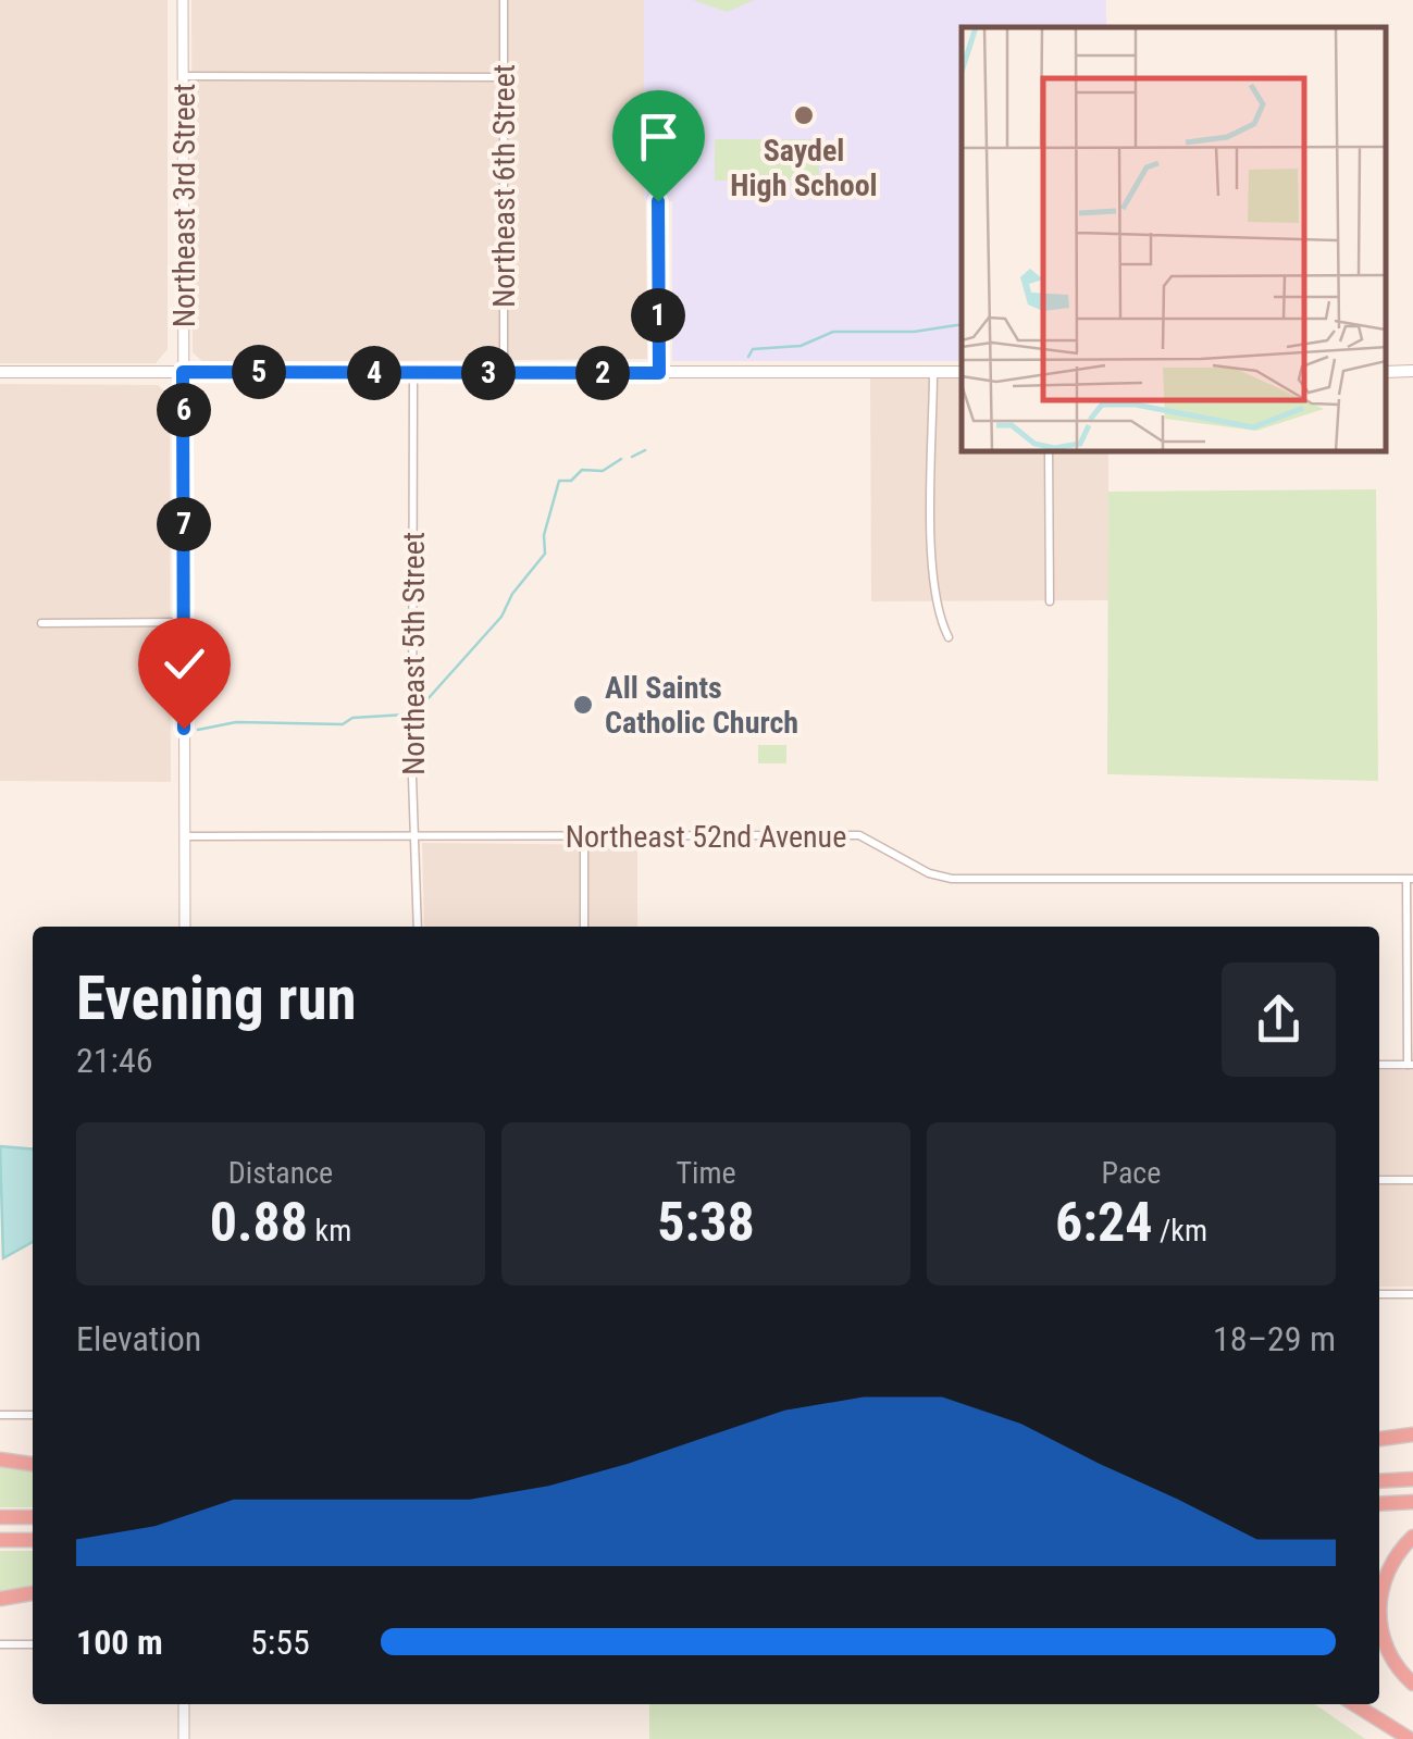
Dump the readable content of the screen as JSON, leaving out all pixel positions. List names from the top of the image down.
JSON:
{
  "streets": {
    "street": [
      "Northeast 6th Street",
      "Northeast 3rd Street",
      "Northeast 5th Street",
      "Northeast 52nd Avenue"
    ]
  },
  "crossings": [
    ["Northeast 3rd Street", "Northeast 52nd Avenue"],
    ["Northeast 5th Street", "Northeast 52nd Avenue"]
  ],
  "places": ["Saydel High School", "All Saints Catholic Church"],
  "page": {
    "pins": [
      "1",
      "5",
      "2",
      "3",
      "4",
      "6",
      "7"
    ],
    "heading": ["Evening run", "21:46"],
    "stats": [
      ["Distance", "0.88 km"],
      ["Time", "5:38"],
      ["Pace", "6:24 /km"]
    ],
    "chart": ["Elevation", "18–29 m"],
    "list": [
      {
        "name": "100 m",
        "note": "5:55"
      }
    ]
  }
}
